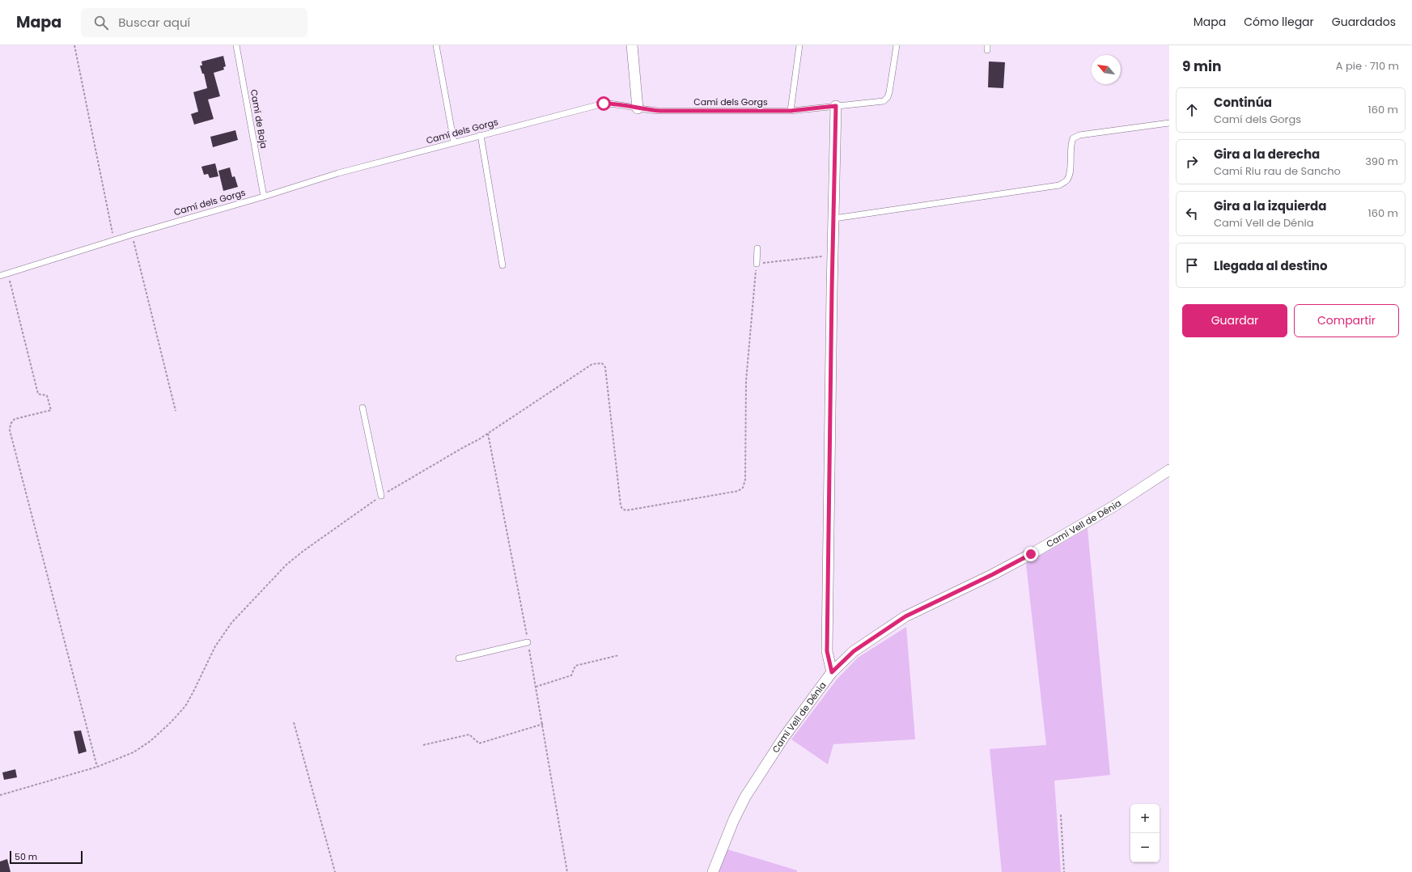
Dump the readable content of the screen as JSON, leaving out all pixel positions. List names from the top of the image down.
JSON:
{
  "streets": {
    "street": ["Camí Vell de Dénia"],
    "lane": ["Camí dels Gorgs", "Camí de Boja"]
  },
  "crossings": [
    ["Camí dels Gorgs", "Camí de Boja"]
  ],
  "scale_bar": "50 m",
  "north": "top left",
  "page": {
    "header": "Mapa",
    "search": "Buscar aquí",
    "nav": ["Mapa", "Cómo llegar", "Guardados"],
    "heading": ["9 min", "A pie · 710 m"],
    "list": [
      ["Continúa", "Camí dels Gorgs", "160 m"],
      ["Gira a la derecha", "Camí Riu rau de Sancho", "390 m"],
      ["Gira a la izquierda", "Camí Vell de Dénia", "160 m"],
      "Llegada al destino"
    ],
    "buttons": ["Guardar", "Compartir"],
    "map_buttons": ["+", "−"],
    "scale": "50 m"
  }
}
